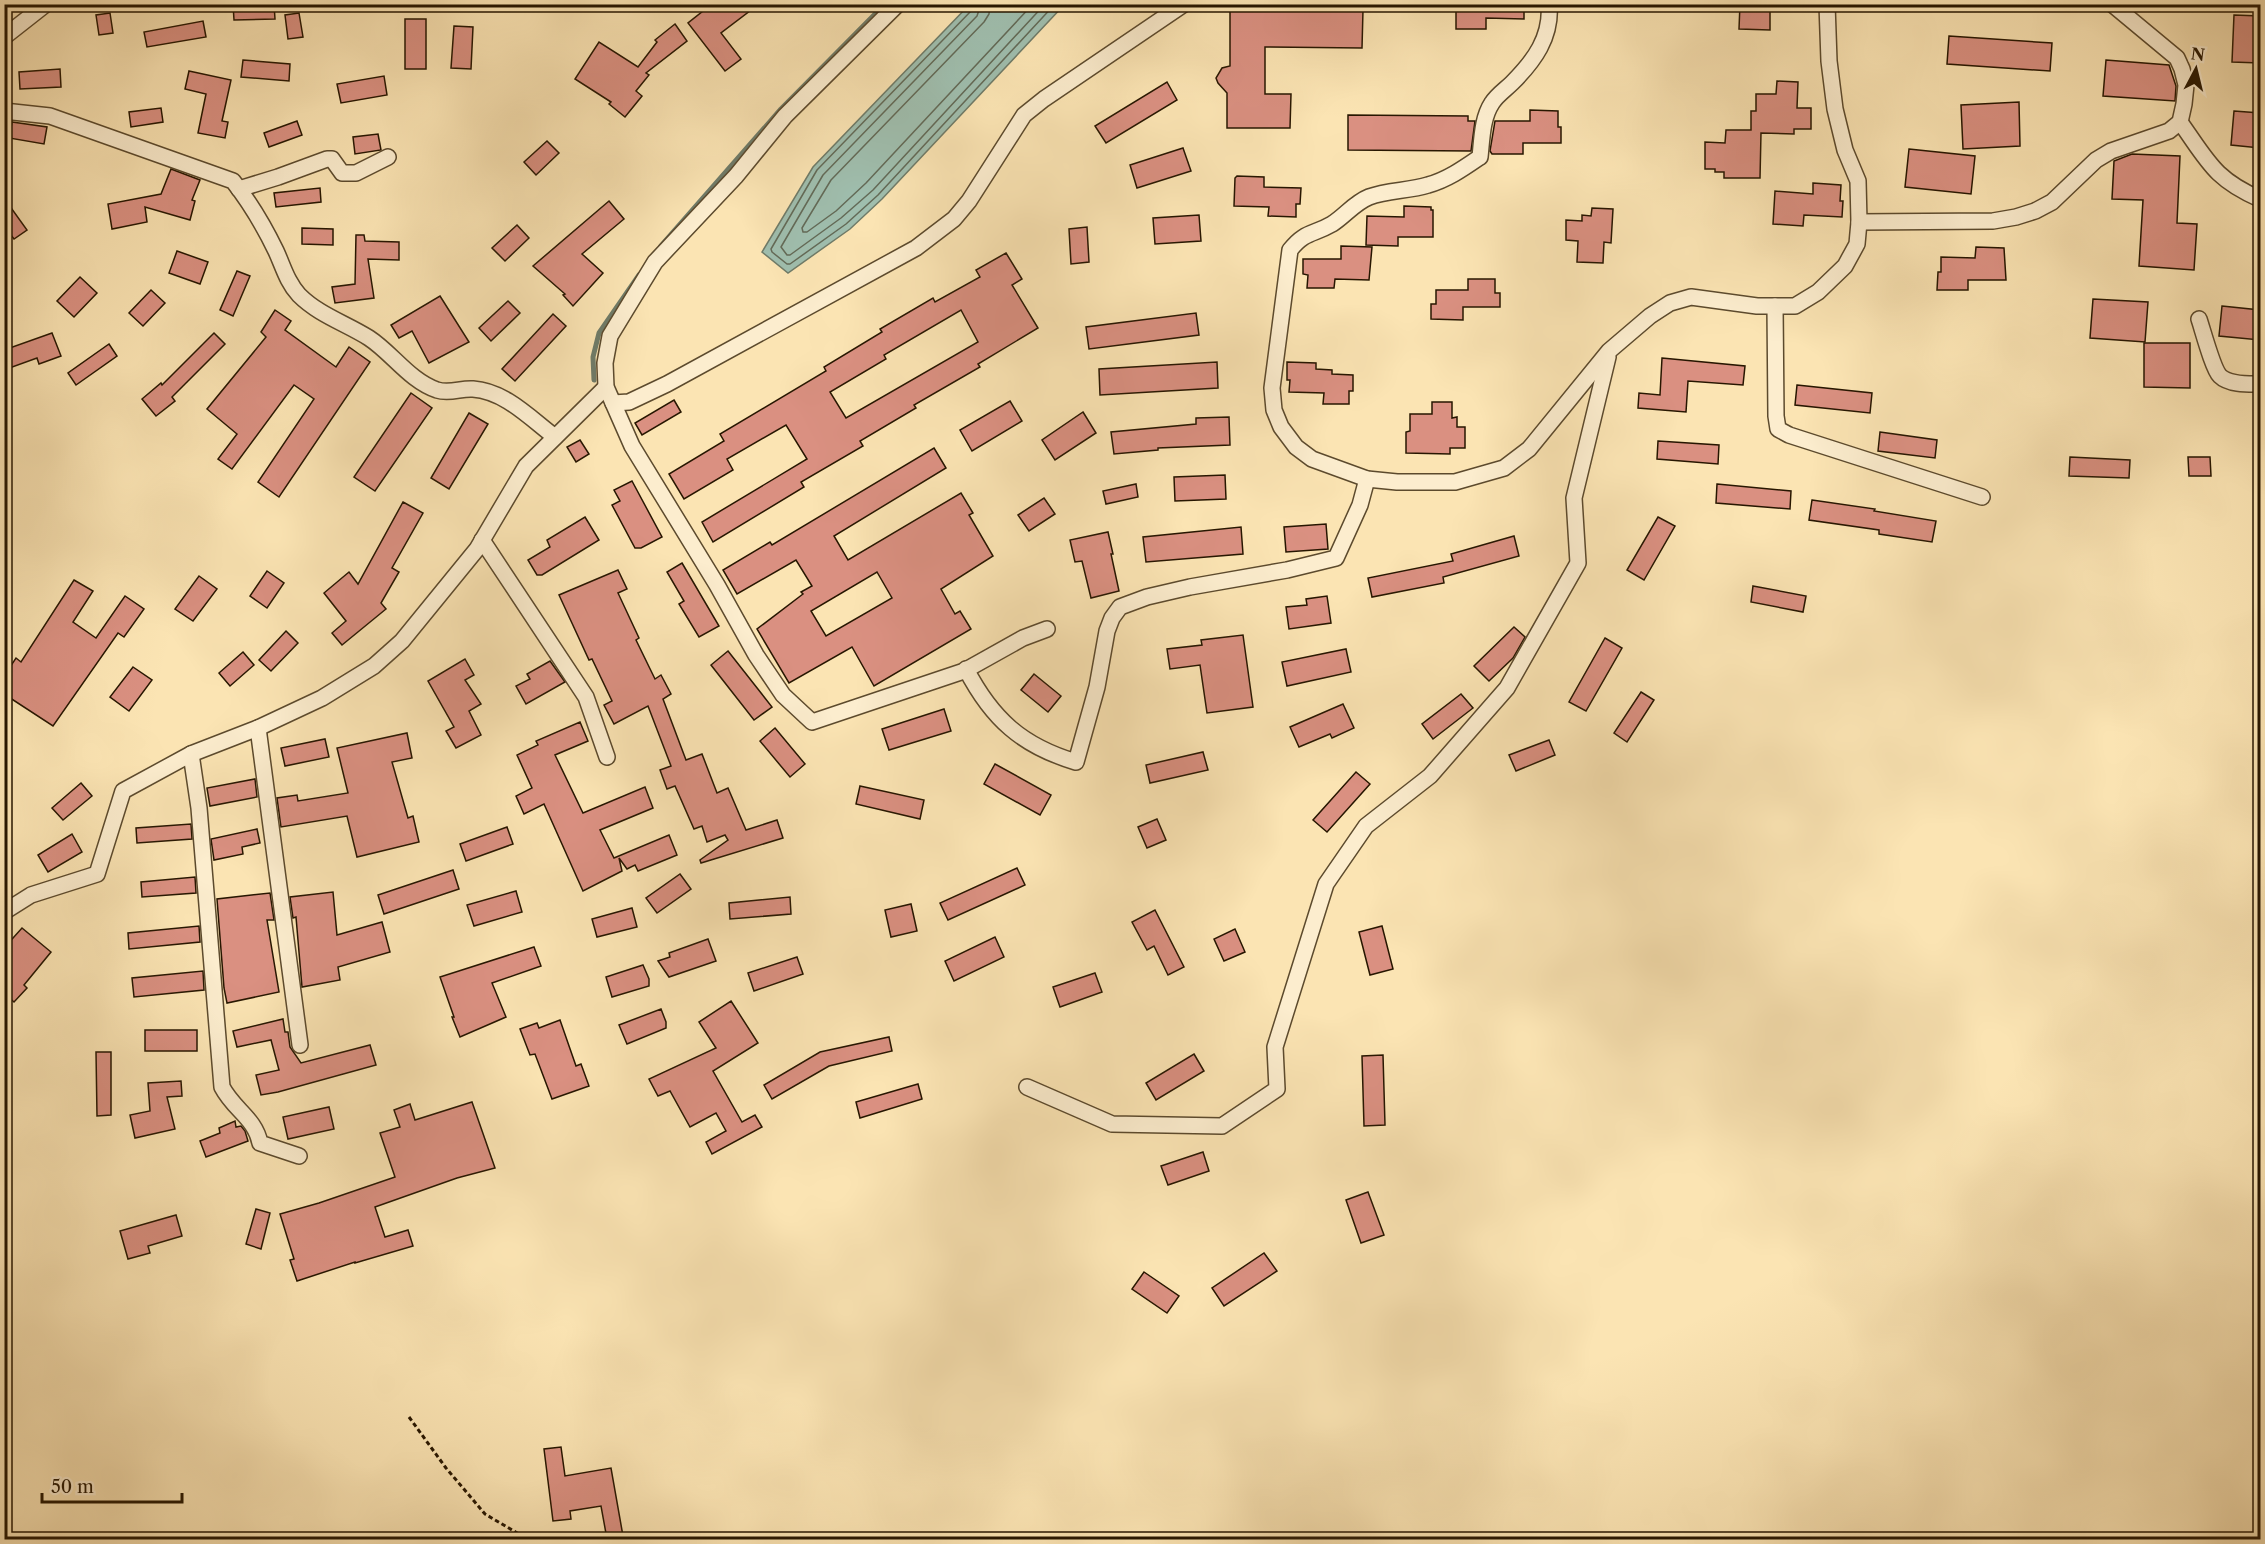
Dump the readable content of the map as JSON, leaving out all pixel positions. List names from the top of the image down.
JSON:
{
  "scale_bar": "50 m",
  "north": "top"
}
